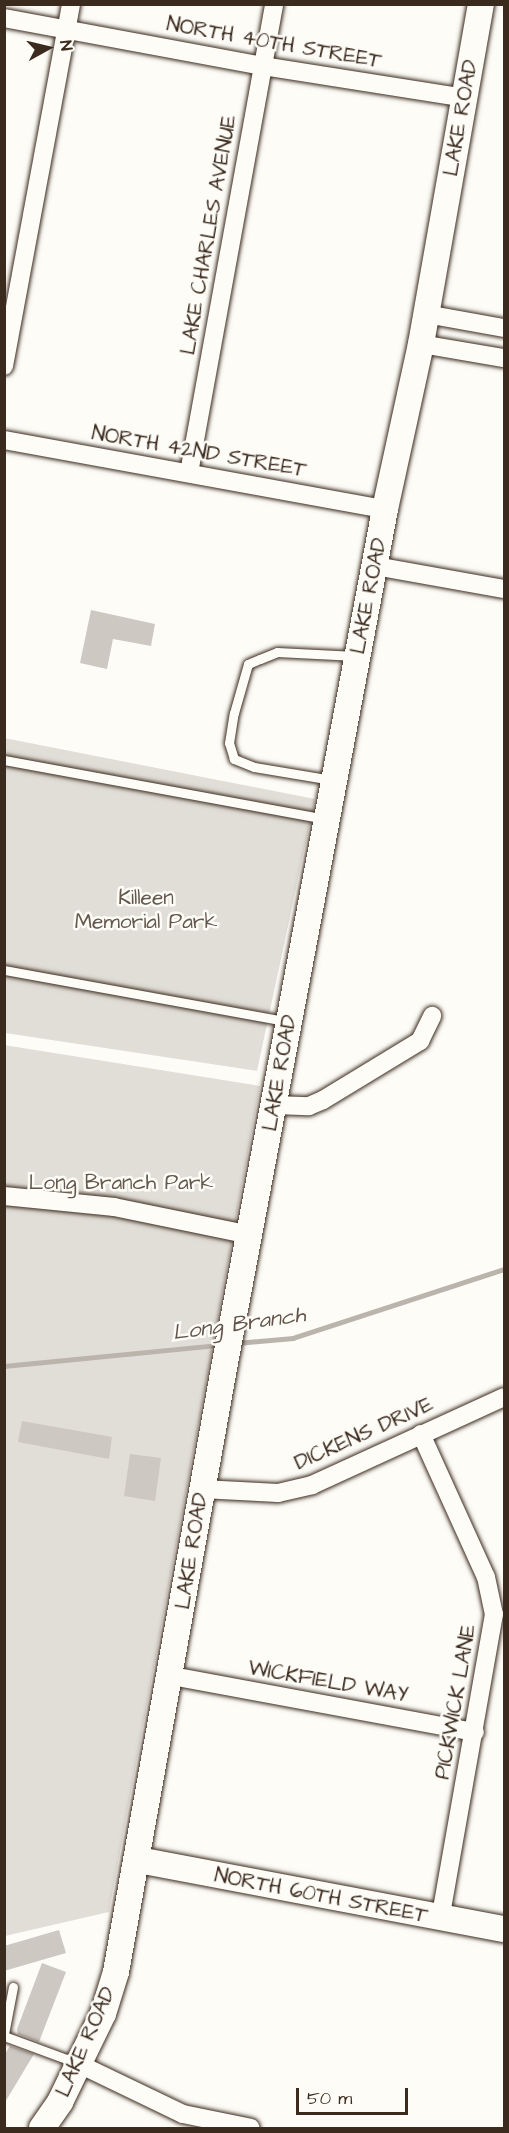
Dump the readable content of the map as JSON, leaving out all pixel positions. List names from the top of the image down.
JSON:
{
  "streets": {
    "street": [
      "NORTH 40TH STREET",
      "LAKE ROAD",
      "LAKE CHARLES AVENUE",
      "NORTH 42ND STREET",
      "DICKENS DRIVE",
      "WICKFIELD WAY",
      "PICKWICK LANE",
      "NORTH 60TH STREET"
    ]
  },
  "crossings": [
    ["NORTH 40TH STREET", "LAKE ROAD"],
    ["NORTH 40TH STREET", "LAKE CHARLES AVENUE"],
    ["LAKE ROAD", "NORTH 42ND STREET"],
    ["LAKE ROAD", "DICKENS DRIVE"],
    ["LAKE ROAD", "WICKFIELD WAY"],
    ["LAKE ROAD", "NORTH 60TH STREET"],
    ["LAKE CHARLES AVENUE", "NORTH 42ND STREET"],
    ["DICKENS DRIVE", "PICKWICK LANE"],
    ["WICKFIELD WAY", "PICKWICK LANE"],
    ["PICKWICK LANE", "NORTH 60TH STREET"]
  ],
  "water": ["Long Branch"],
  "parks": ["Killeen Memorial Park", "Long Branch Park"],
  "scale_bar": "50 m",
  "north": "right"
}
